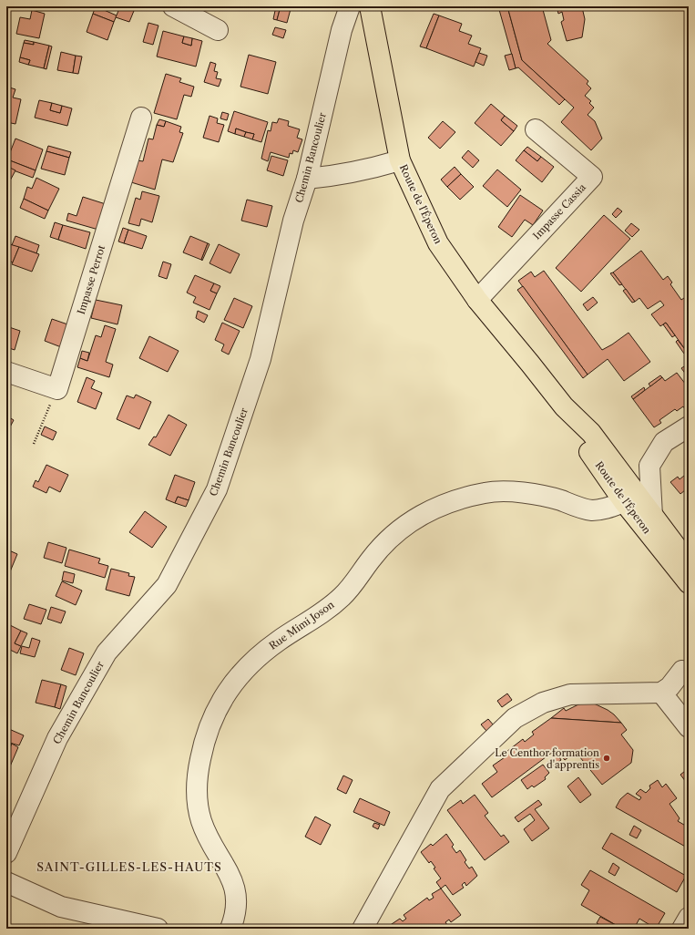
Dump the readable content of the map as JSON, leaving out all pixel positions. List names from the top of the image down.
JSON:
{
  "streets": {
    "main road": ["Route de l'Éperon"],
    "street": [
      "Chemin Bancoulier",
      "Impasse Cassia",
      "Impasse Perrot",
      "Rue Mimi Joson"
    ]
  },
  "crossings": [
    ["Route de l'Éperon", "Impasse Cassia"],
    ["Route de l'Éperon", "Rue Mimi Joson"]
  ],
  "districts": ["SAINT-GILLES-LES-HAUTS"],
  "places": ["Le Centhor formation d'apprentis"]
}
